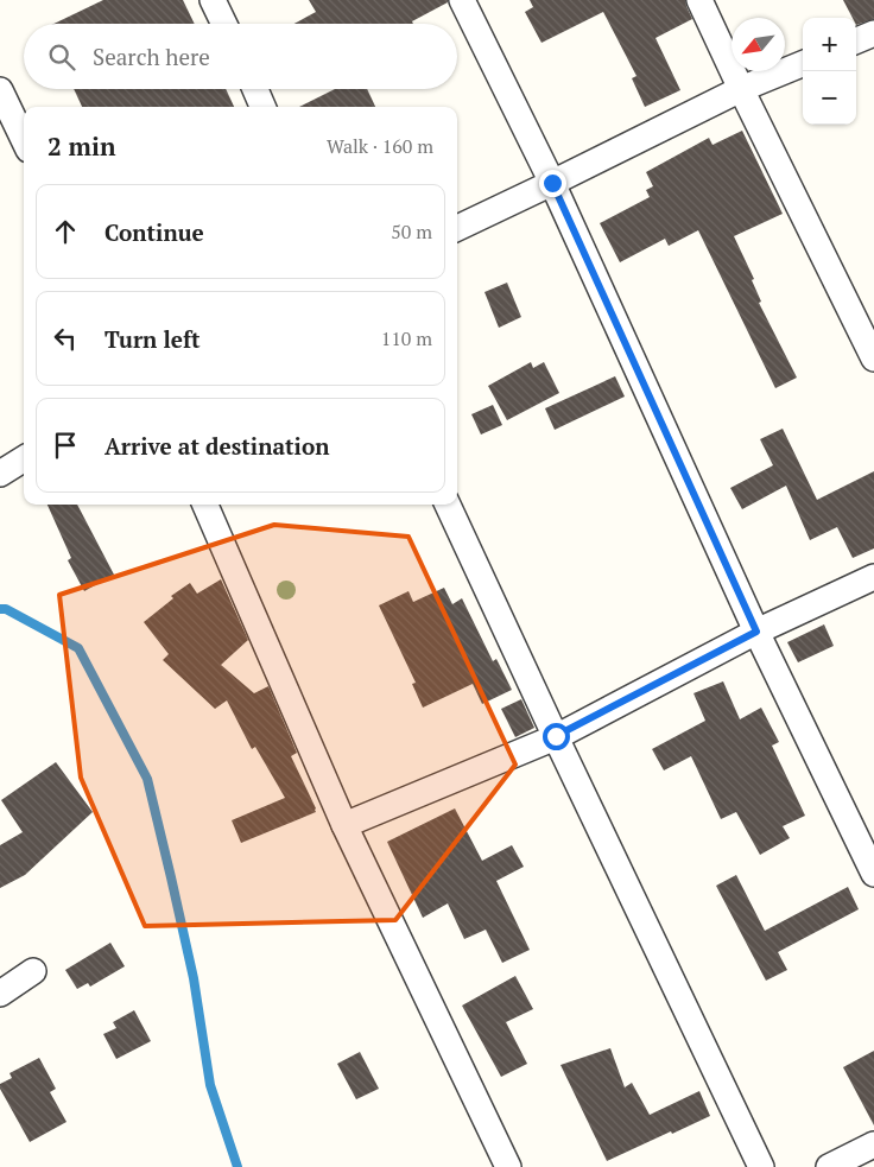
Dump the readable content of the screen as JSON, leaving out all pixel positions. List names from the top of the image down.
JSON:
{
  "north": "bottom left",
  "page": {
    "map_buttons": ["+", "−"],
    "search": "Search here",
    "heading": ["2 min", "Walk · 160 m"],
    "list": [
      ["Continue", "50 m"],
      ["Turn left", "110 m"],
      "Arrive at destination"
    ]
  }
}
